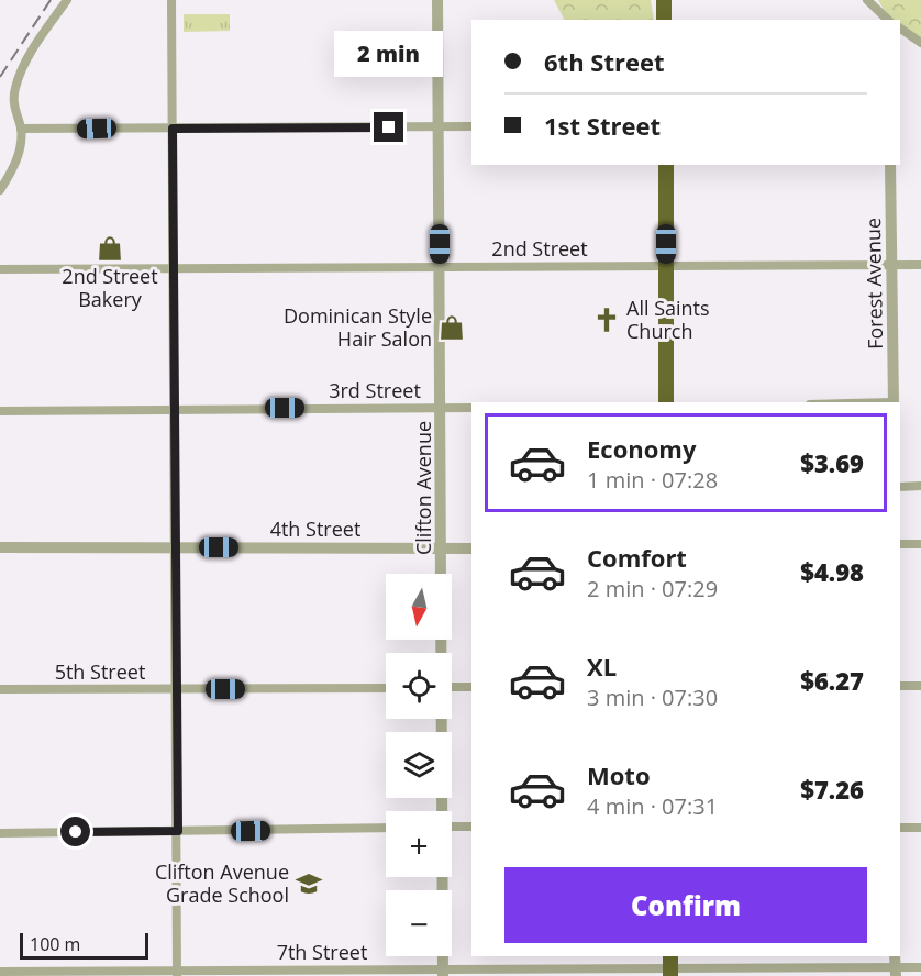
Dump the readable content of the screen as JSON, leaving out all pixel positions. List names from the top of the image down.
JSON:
{
  "streets": {
    "street": [
      "2nd Street",
      "Forest Avenue",
      "3rd Street",
      "Clifton Avenue",
      "4th Street",
      "5th Street",
      "7th Street"
    ]
  },
  "crossings": [
    ["2nd Street", "Forest Avenue"],
    ["2nd Street", "Clifton Avenue"],
    ["3rd Street", "Clifton Avenue"],
    ["Clifton Avenue", "4th Street"],
    ["Clifton Avenue", "7th Street"]
  ],
  "places": {
    "shop": ["2nd Street Bakery", "Dominican Style Hair Salon"],
    "church": ["All Saints Church"],
    "school or university": ["Clifton Avenue Grade School"]
  },
  "scale_bar": "100 m",
  "north": "bottom",
  "page": {
    "banner": ["6th Street", "1st Street"],
    "bubble": "2 min",
    "list": [
      {
        "name": "Economy",
        "note": "1 min · 07:28",
        "value": "$3.69"
      },
      {
        "name": "Comfort",
        "note": "2 min · 07:29",
        "value": "$4.98"
      },
      {
        "name": "XL",
        "note": "3 min · 07:30",
        "value": "$6.27"
      },
      {
        "name": "Moto",
        "note": "4 min · 07:31",
        "value": "$7.26"
      }
    ],
    "map_buttons": ["+", "−"],
    "buttons": "Confirm",
    "scale": "100 m"
  }
}
